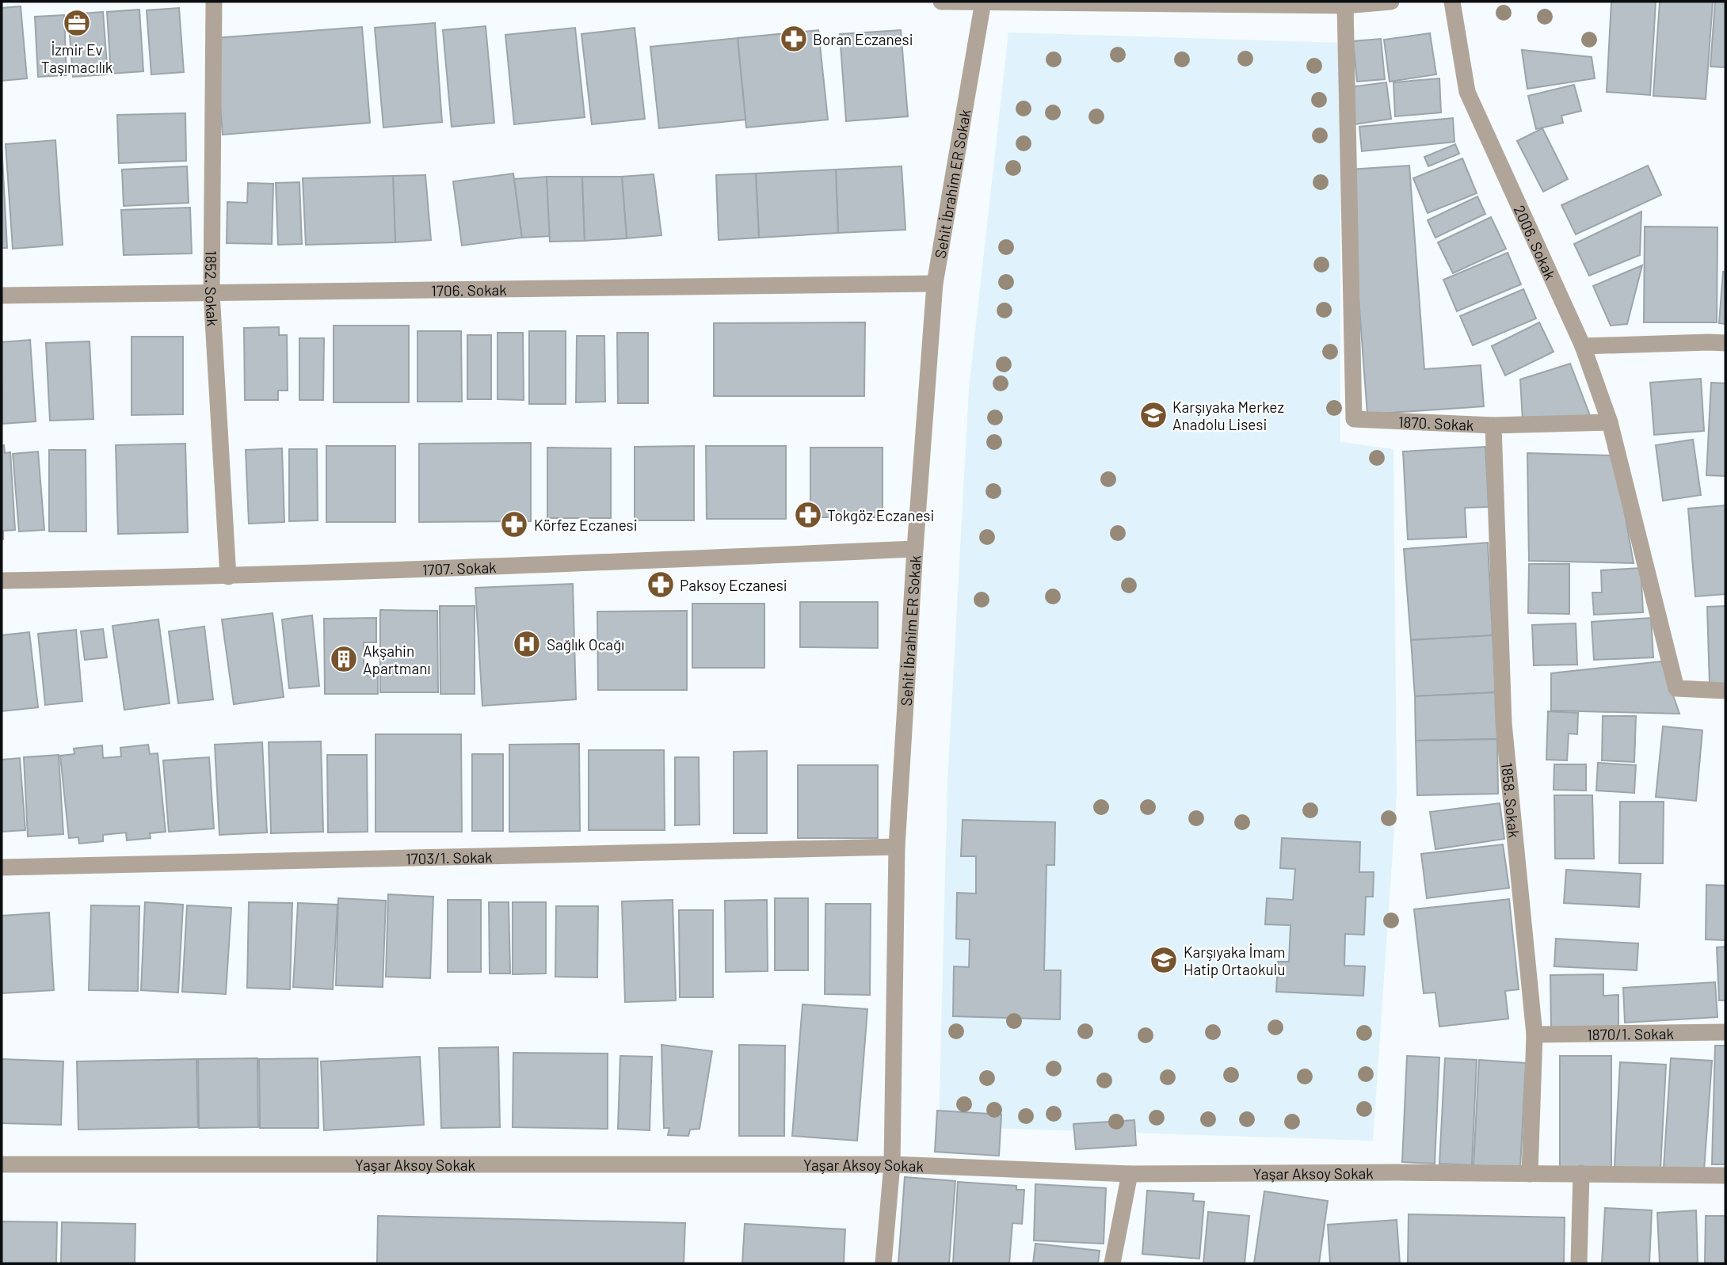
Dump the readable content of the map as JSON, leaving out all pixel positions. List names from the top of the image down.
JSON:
{
  "streets": {
    "street": [
      "Sehit İbrahim ER Sokak",
      "2006. Sokak",
      "1852. Sokak",
      "1706. Sokak",
      "1870. Sokak",
      "1707. Sokak",
      "1858. Sokak",
      "1703/1. Sokak",
      "1870/1. Sokak",
      "Yaşar Aksoy Sokak"
    ]
  },
  "crossings": [
    ["Sehit İbrahim ER Sokak", "1706. Sokak"],
    ["Sehit İbrahim ER Sokak", "1707. Sokak"],
    ["Sehit İbrahim ER Sokak", "1703/1. Sokak"],
    ["Sehit İbrahim ER Sokak", "Yaşar Aksoy Sokak"],
    ["2006. Sokak", "1870. Sokak"],
    ["1852. Sokak", "1706. Sokak"],
    ["1852. Sokak", "1707. Sokak"],
    ["1870. Sokak", "1858. Sokak"],
    ["1858. Sokak", "1870/1. Sokak"],
    ["1858. Sokak", "Yaşar Aksoy Sokak"]
  ],
  "places": {
    "office": ["İzmir Ev Taşımacılık"],
    "pharmacy": [
      "Boran Eczanesi",
      "Tokgöz Eczanesi",
      "Körfez Eczanesi",
      "Paksoy Eczanesi"
    ],
    "school or university": ["Karşıyaka Merkez Anadolu Lisesi", "Karşıyaka İmam Hatip Ortaokulu"],
    "hospital": ["Sağlık Ocağı"],
    "building": ["Akşahin Apartmanı"]
  }
}
